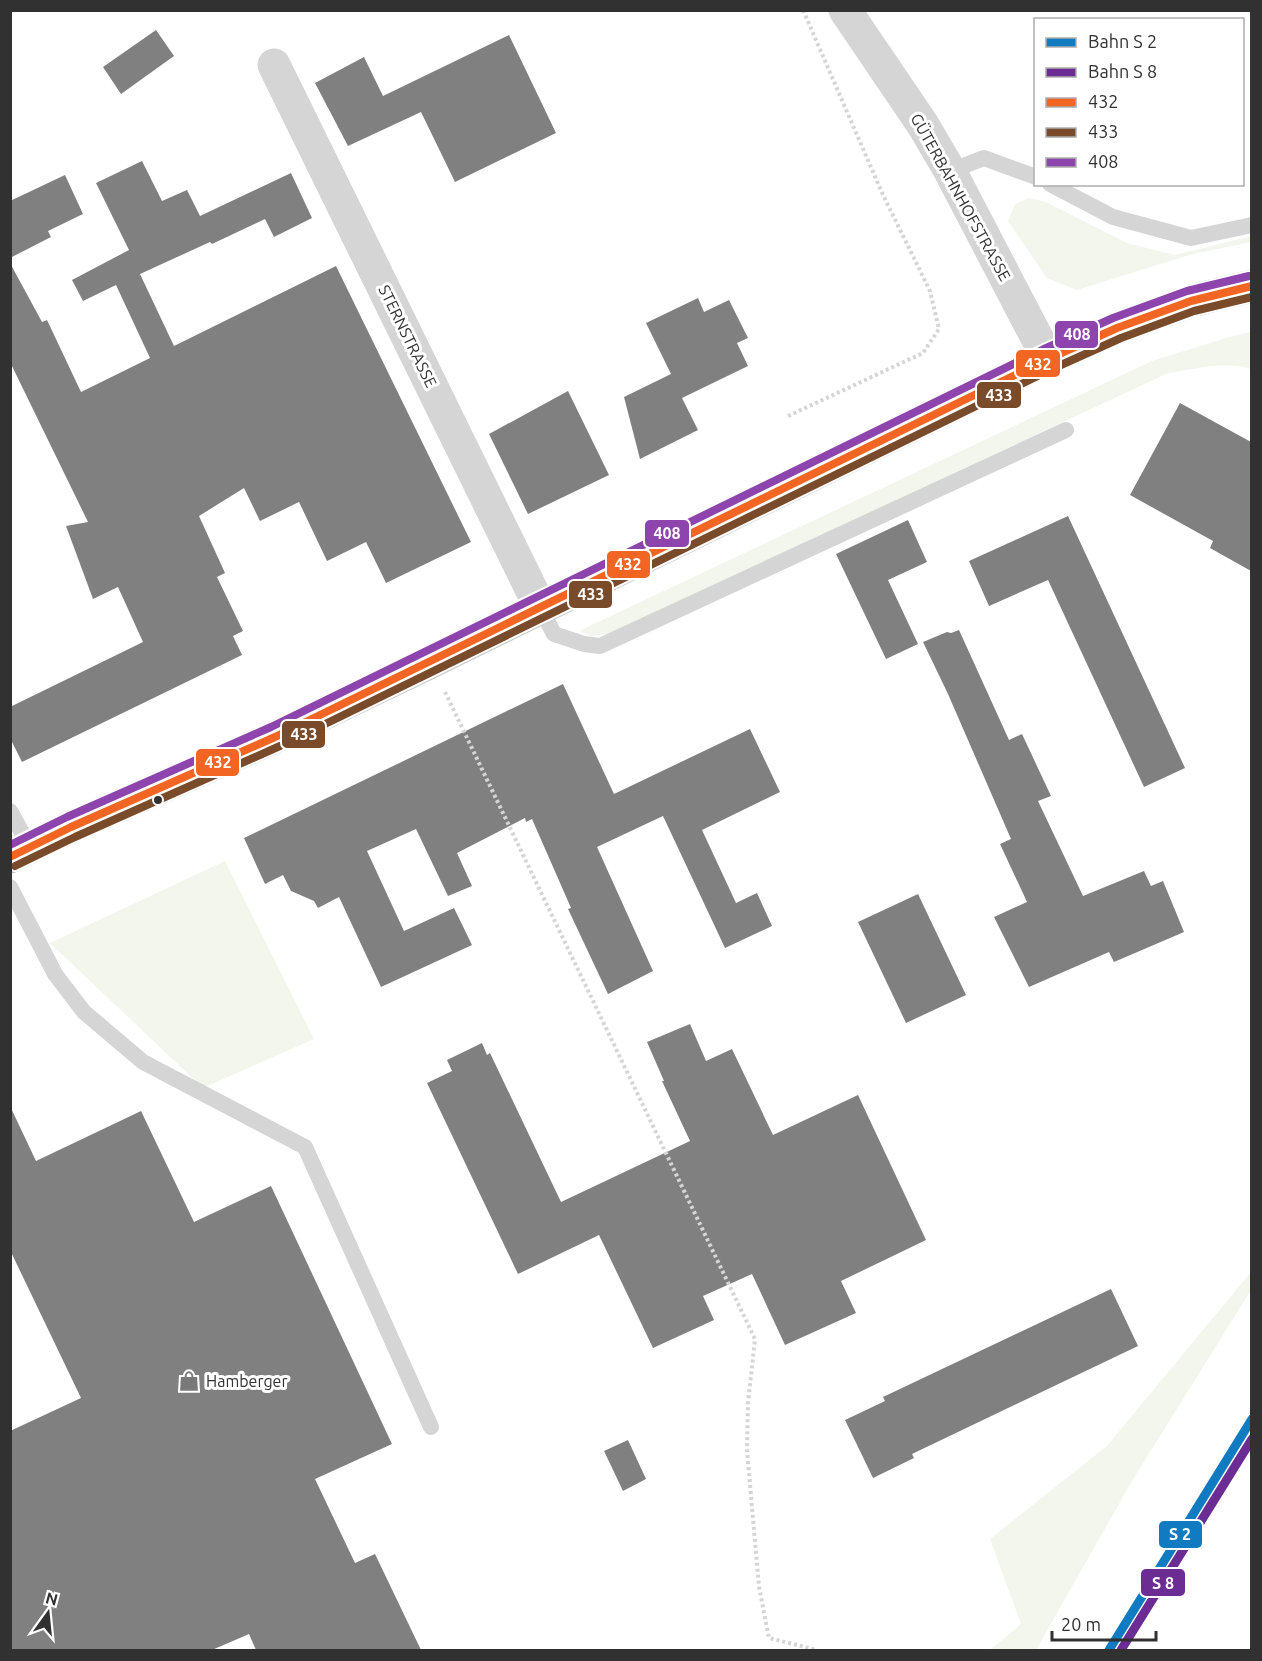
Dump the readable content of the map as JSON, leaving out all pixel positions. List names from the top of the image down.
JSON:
{
  "streets": {
    "street": ["GÜTERBAHNHOFSTRASSE", "STERNSTRASSE"]
  },
  "places": {
    "shop": ["Hamberger"]
  },
  "lines": ["transit line 408", "transit line 432", "transit line 433"],
  "legend": [
    "Bahn S 2",
    "Bahn S 8",
    "432",
    "433",
    "408"
  ],
  "scale_bar": "20 m",
  "north": "top"
}
